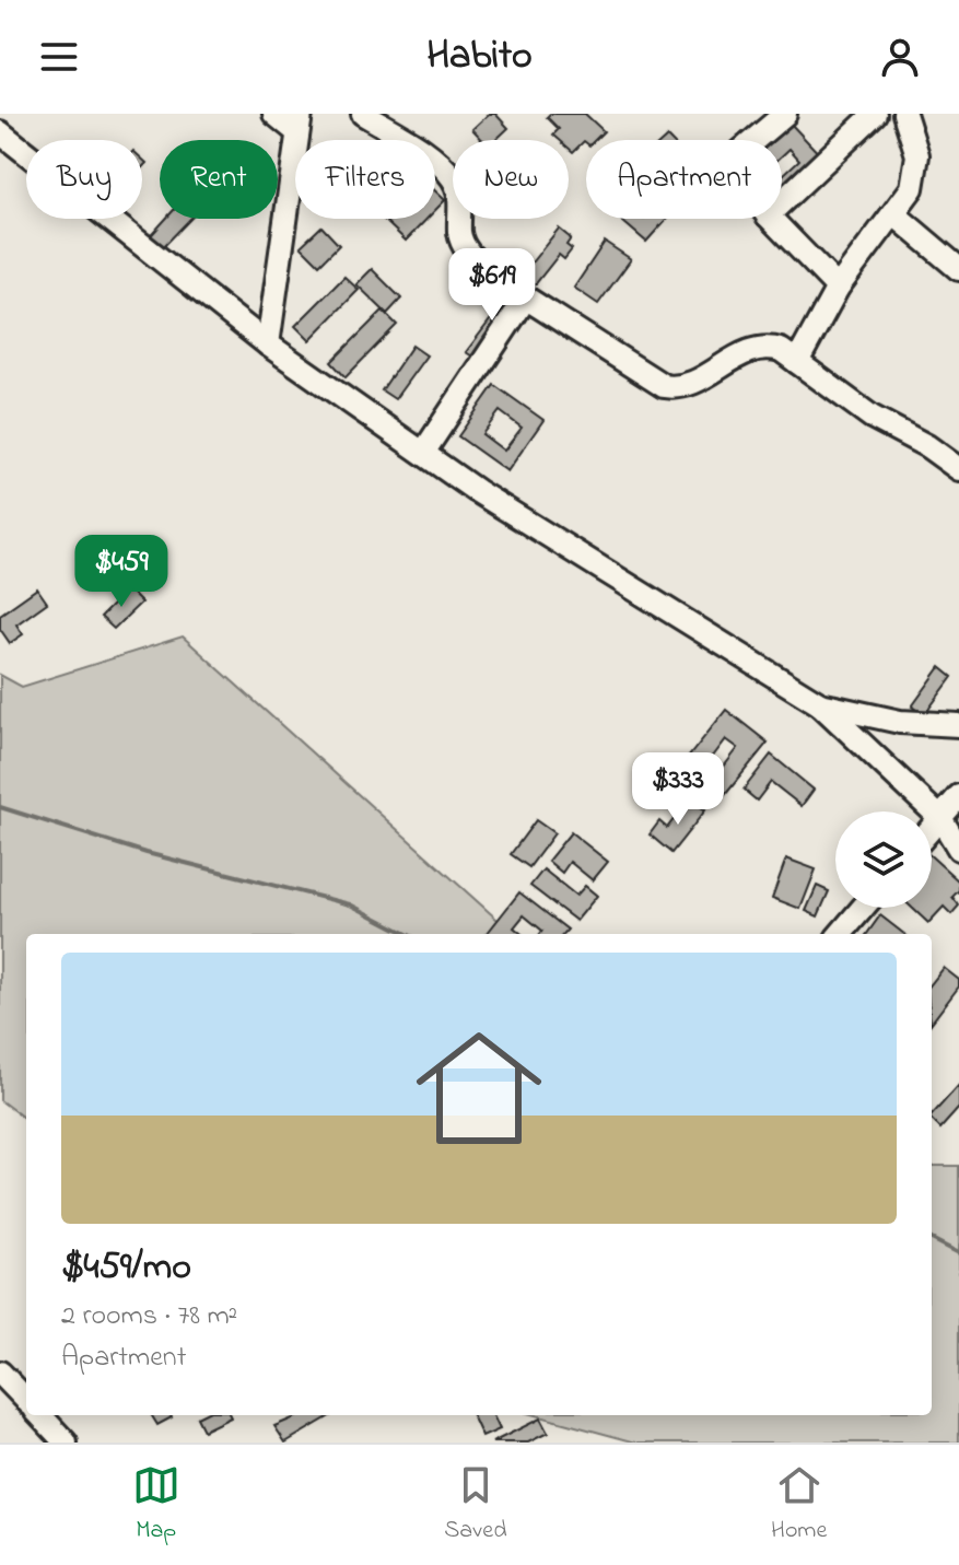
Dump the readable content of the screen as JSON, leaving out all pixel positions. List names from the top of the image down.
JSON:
{
  "page": {
    "header": "Habito",
    "chip": [
      "Buy",
      "Rent",
      "Filters",
      "New",
      "Apartment"
    ],
    "price": ["$619", "$459", "$333"],
    "list": [
      {
        "name": "$459/mo",
        "note": "2 rooms · 78 m² · Apartment"
      }
    ],
    "tabs": ["Map", "Saved", "Home"]
  }
}
